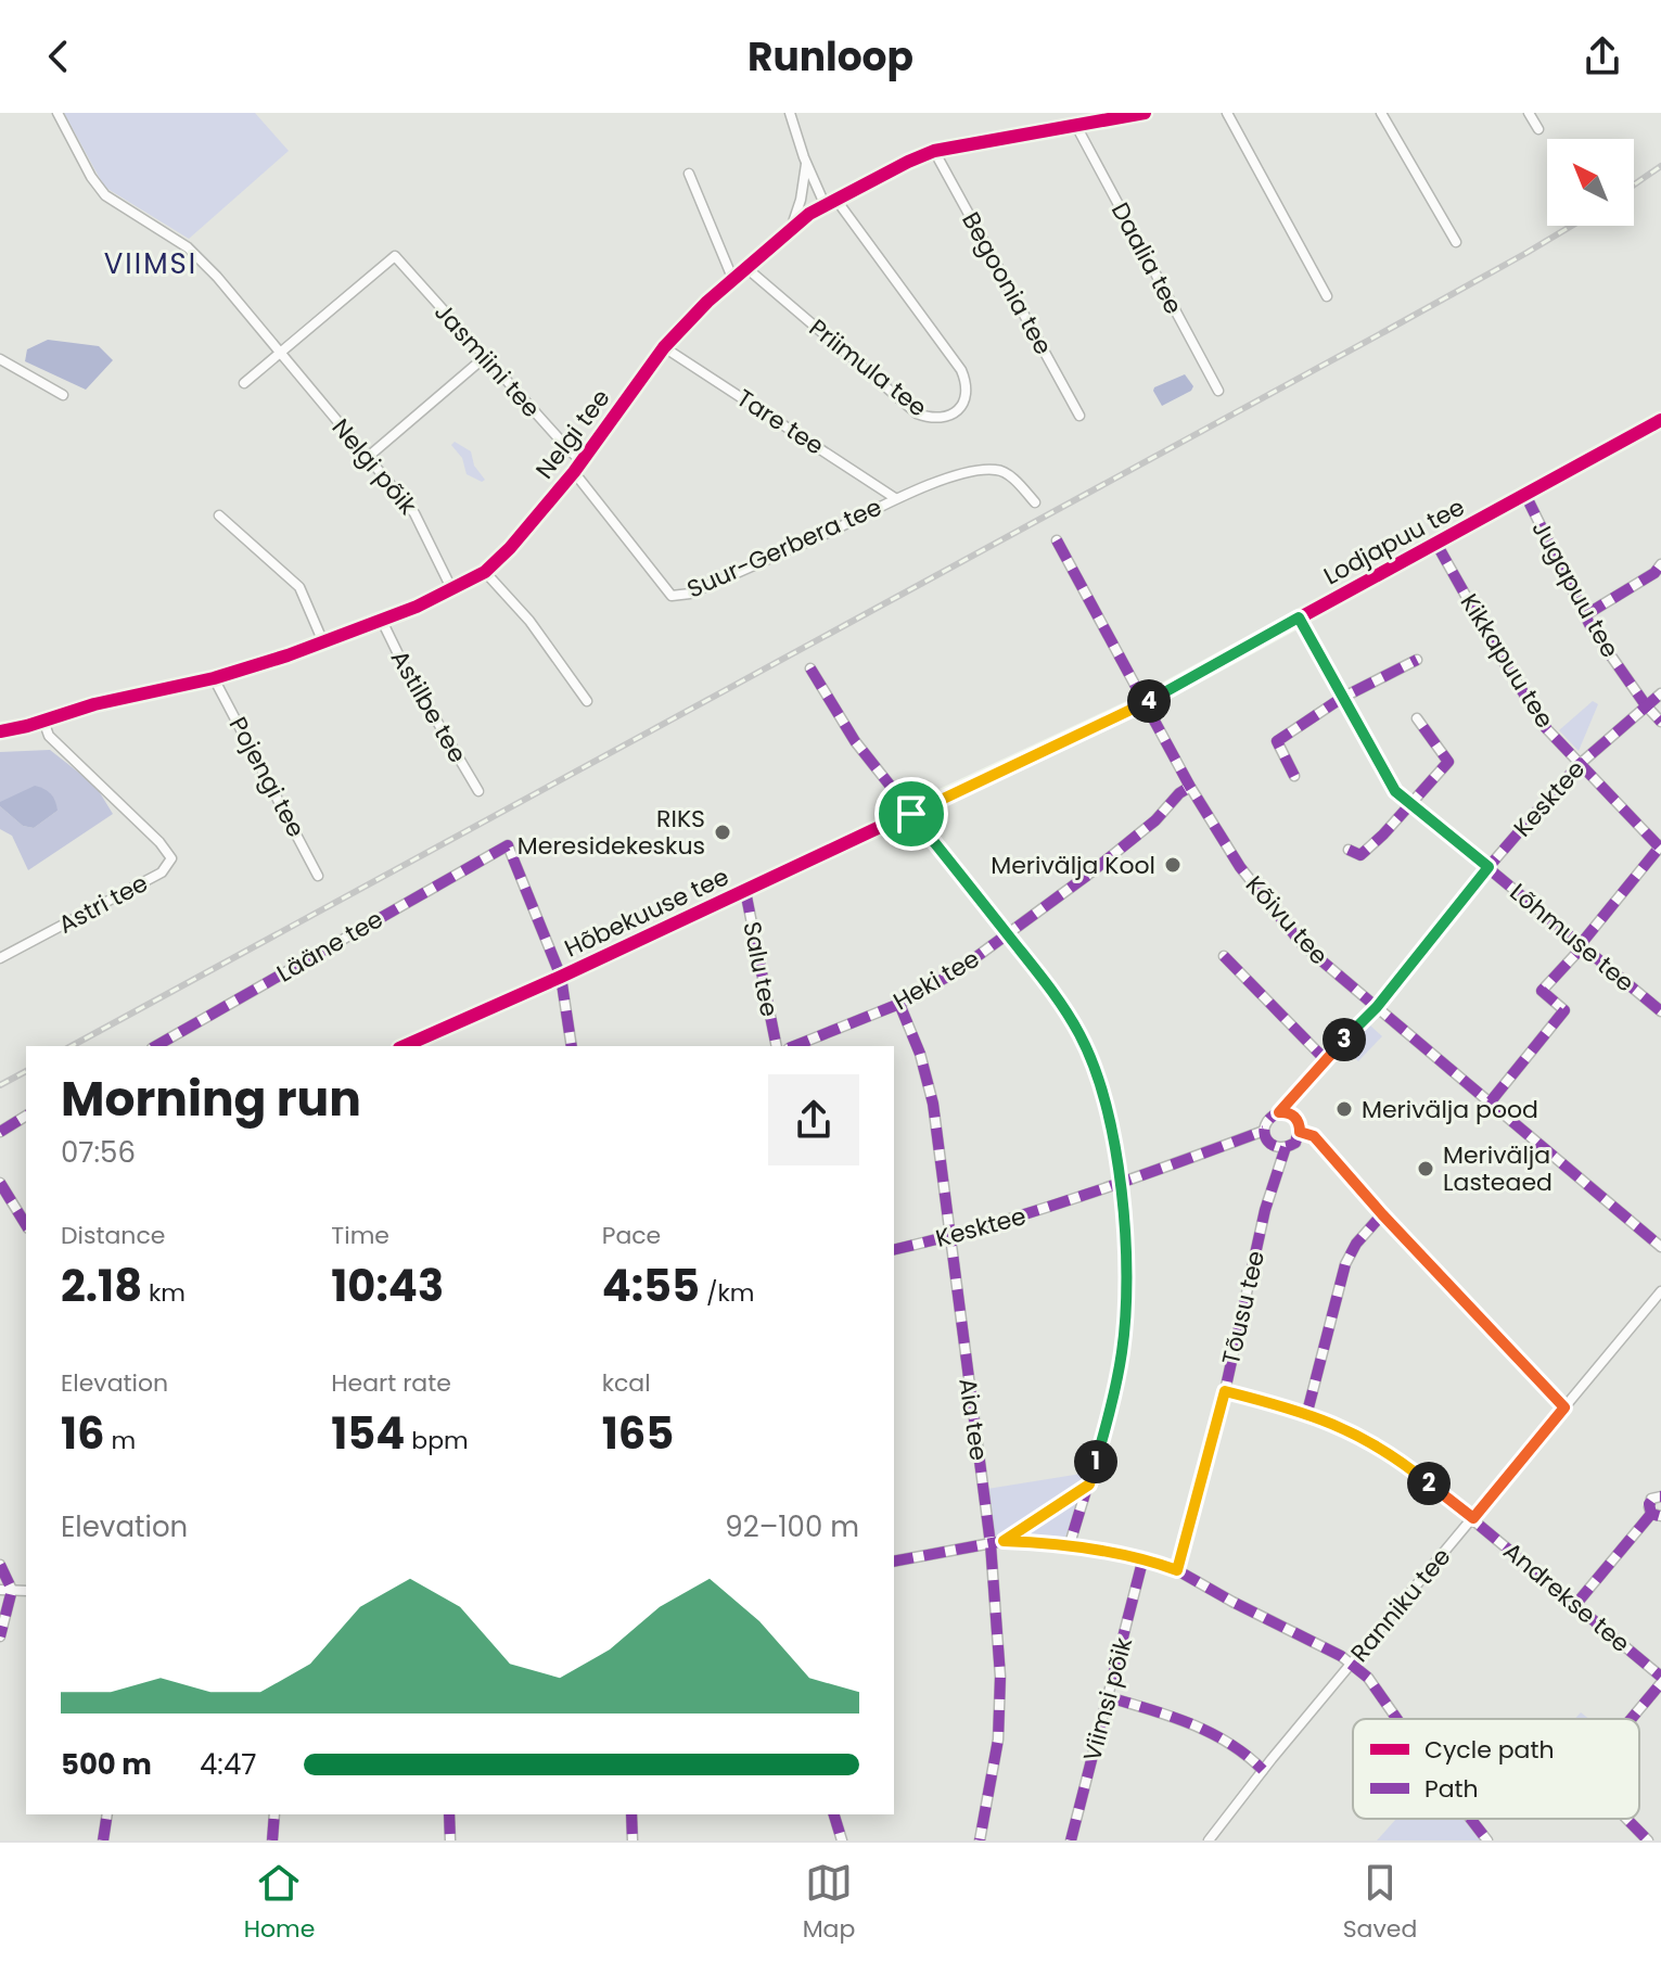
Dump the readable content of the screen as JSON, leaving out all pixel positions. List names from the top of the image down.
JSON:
{
  "streets": {
    "street": [
      "Daalia tee",
      "Begoonia tee",
      "Jasmiini tee",
      "Priimula tee",
      "Tare tee",
      "Nelgi tee",
      "Nelgi põik",
      "Lodjapuu tee",
      "Suur-Gerbera tee",
      "Jugapuu tee",
      "Kikkapuu tee",
      "Astilbe tee",
      "Pojengi tee",
      "Kesktee",
      "Astri tee",
      "Hõbekuuse tee",
      "Kõivu tee",
      "Lõhmuse tee",
      "Lääne tee",
      "Salu tee",
      "Heki tee",
      "Tõusu tee",
      "Aia tee",
      "Andrekse tee",
      "Ranniku tee",
      "Viimsi põik"
    ]
  },
  "crossings": [
    ["Daalia tee", "Nelgi tee"],
    ["Begoonia tee", "Nelgi tee"],
    ["Jasmiini tee", "Nelgi tee"],
    ["Jasmiini tee", "Nelgi põik"],
    ["Priimula tee", "Nelgi tee"],
    ["Tare tee", "Nelgi tee"],
    ["Tare tee", "Suur-Gerbera tee"],
    ["Nelgi tee", "Nelgi põik"],
    ["Nelgi tee", "Suur-Gerbera tee"],
    ["Nelgi tee", "Astilbe tee"],
    ["Nelgi tee", "Pojengi tee"],
    ["Nelgi tee", "Astri tee"],
    ["Lodjapuu tee", "Jugapuu tee"],
    ["Lodjapuu tee", "Kikkapuu tee"],
    ["Lodjapuu tee", "Hõbekuuse tee"],
    ["Lodjapuu tee", "Kõivu tee"],
    ["Lodjapuu tee", "Lõhmuse tee"],
    ["Jugapuu tee", "Kesktee"],
    ["Kikkapuu tee", "Kesktee"],
    ["Kesktee", "Kõivu tee"],
    ["Kesktee", "Lõhmuse tee"],
    ["Kesktee", "Tõusu tee"],
    ["Kesktee", "Aia tee"],
    ["Hõbekuuse tee", "Lääne tee"],
    ["Hõbekuuse tee", "Salu tee"],
    ["Kõivu tee", "Heki tee"],
    ["Heki tee", "Aia tee"],
    ["Tõusu tee", "Andrekse tee"],
    ["Andrekse tee", "Ranniku tee"]
  ],
  "districts": ["VIIMSI"],
  "places": [
    "RIKS Meresidekeskus",
    "Merivälja Kool",
    "Merivälja pood",
    "Merivälja Lasteaed"
  ],
  "legend": ["Cycle path", "Path"],
  "north": "top left",
  "page": {
    "header": "Runloop",
    "pins": [
      "4",
      "3",
      "1",
      "2"
    ],
    "heading": ["Morning run", "07:56"],
    "stats": [
      ["Distance", "2.18 km"],
      ["Time", "10:43"],
      ["Pace", "4:55 /km"],
      ["Elevation", "16 m"],
      ["Heart rate", "154 bpm"],
      ["kcal", "165"]
    ],
    "chart": ["Elevation", "92–100 m"],
    "list": [
      {
        "name": "500 m",
        "note": "4:47"
      }
    ],
    "tabs": ["Home", "Map", "Saved"]
  }
}
